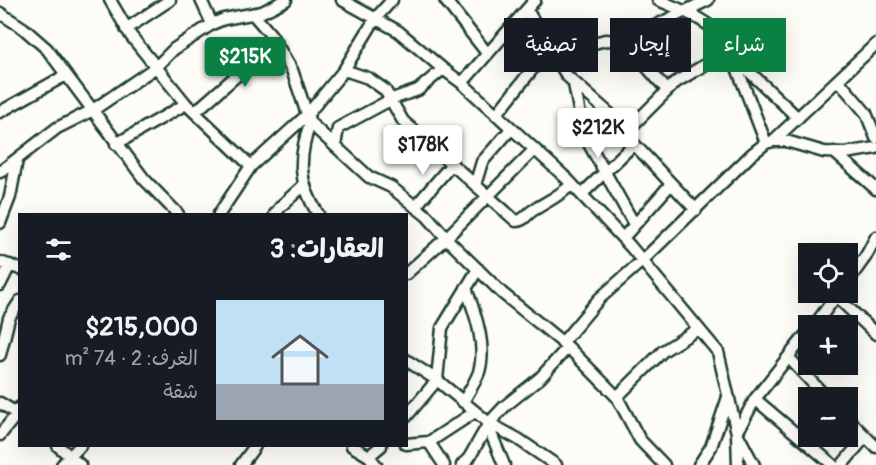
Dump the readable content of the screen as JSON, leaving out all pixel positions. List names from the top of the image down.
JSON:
{
  "page": {
    "chip": ["شراء", "إيجار", "تصفية"],
    "price": ["$215K", "$212K", "$178K"],
    "heading": "العقارات: 3",
    "map_buttons": ["+", "−"],
    "list": [
      {
        "name": "$215,000",
        "note": "الغرف: 2 · 74 m² · شقة"
      }
    ]
  }
}
